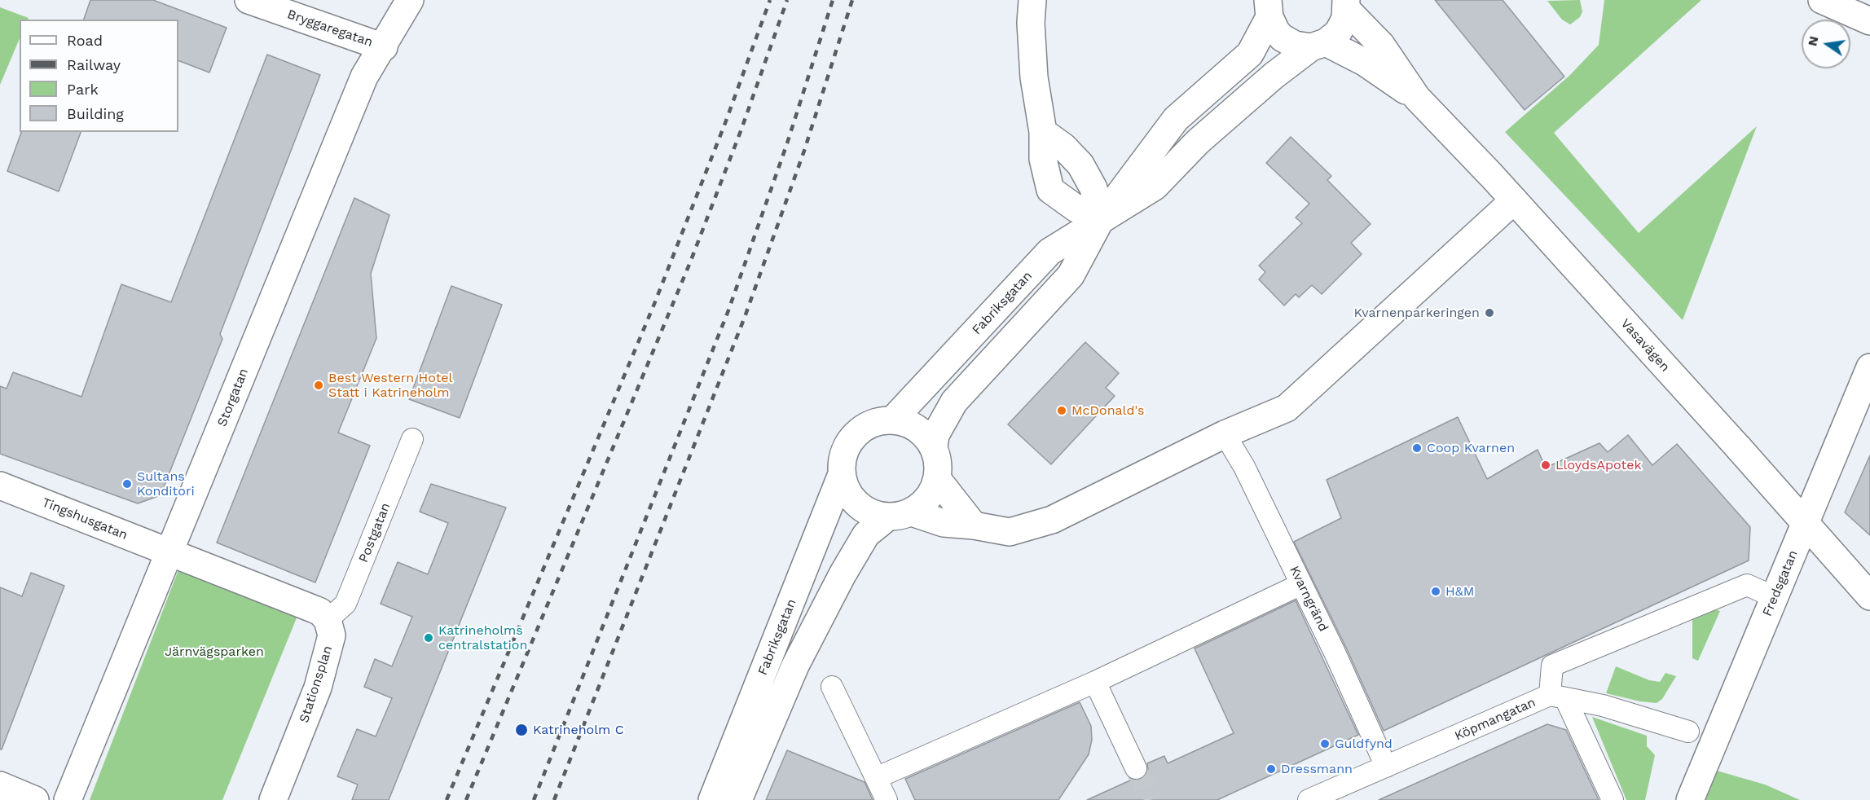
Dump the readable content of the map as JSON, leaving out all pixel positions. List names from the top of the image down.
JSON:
{
  "streets": {
    "street": [
      "Bryggaregatan",
      "Fabriksgatan",
      "Vasavägen",
      "Storgatan",
      "Tingshusgatan",
      "Postgatan",
      "Fredsgatan",
      "Kvarngränd",
      "Stationsplan",
      "Köpmangatan"
    ]
  },
  "crossings": [
    ["Bryggaregatan", "Storgatan"],
    ["Fabriksgatan", "Vasavägen"],
    ["Vasavägen", "Fredsgatan"],
    ["Storgatan", "Tingshusgatan"],
    ["Postgatan", "Stationsplan"],
    ["Kvarngränd", "Köpmangatan"]
  ],
  "parks": ["Järnvägsparken"],
  "places": [
    "Kvarnenparkeringen",
    "Best Western Hotel Statt i Katrineholm",
    "McDonald's",
    "Coop Kvarnen",
    "LloydsApotek",
    "Sultans Konditori",
    "H&M",
    "Katrineholms centralstation",
    "Katrineholm C",
    "Guldfynd",
    "Dressmann"
  ],
  "legend": [
    "Road",
    "Railway",
    "Park",
    "Building"
  ],
  "north": "left"
}
